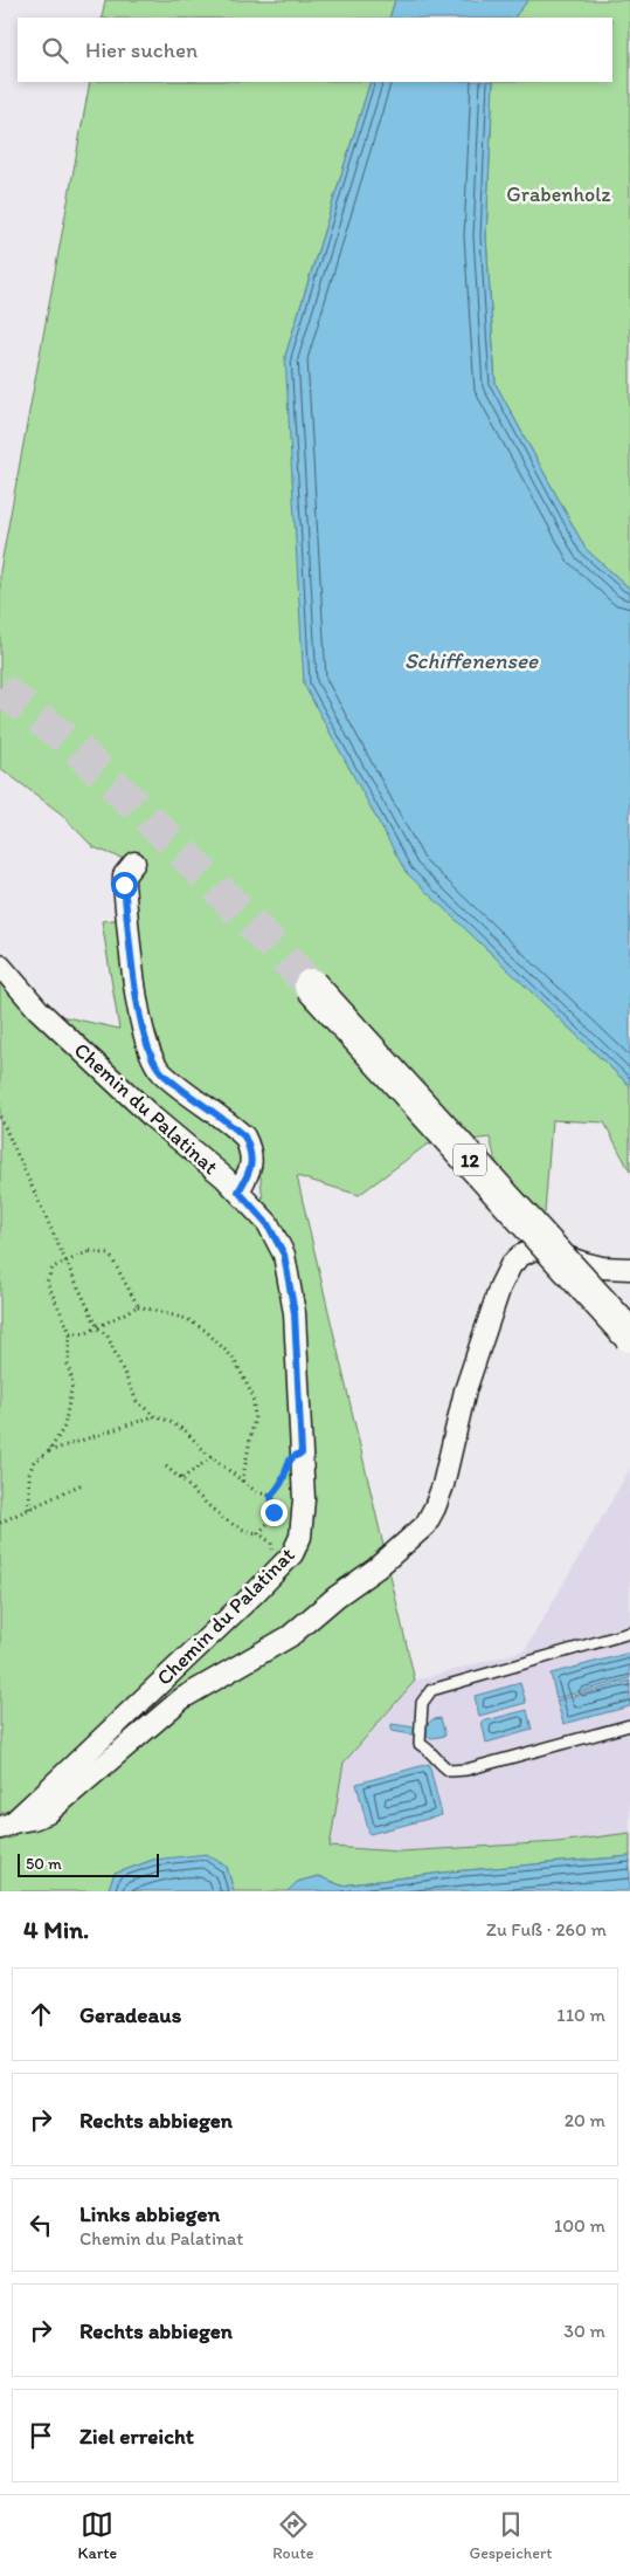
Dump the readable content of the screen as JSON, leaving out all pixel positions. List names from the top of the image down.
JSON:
{
  "streets": {
    "main road": ["12"],
    "street": ["Chemin du Palatinat"]
  },
  "water": ["Schiffenensee"],
  "parks": ["Grabenholz"],
  "scale_bar": "50 m",
  "page": {
    "search": "Hier suchen",
    "scale": "50 m",
    "heading": ["4 Min.", "Zu Fuß · 260 m"],
    "list": [
      ["Geradeaus", "110 m"],
      ["Rechts abbiegen", "20 m"],
      ["Links abbiegen", "Chemin du Palatinat", "100 m"],
      ["Rechts abbiegen", "30 m"],
      "Ziel erreicht"
    ],
    "nav": ["Karte", "Route", "Gespeichert"]
  }
}
